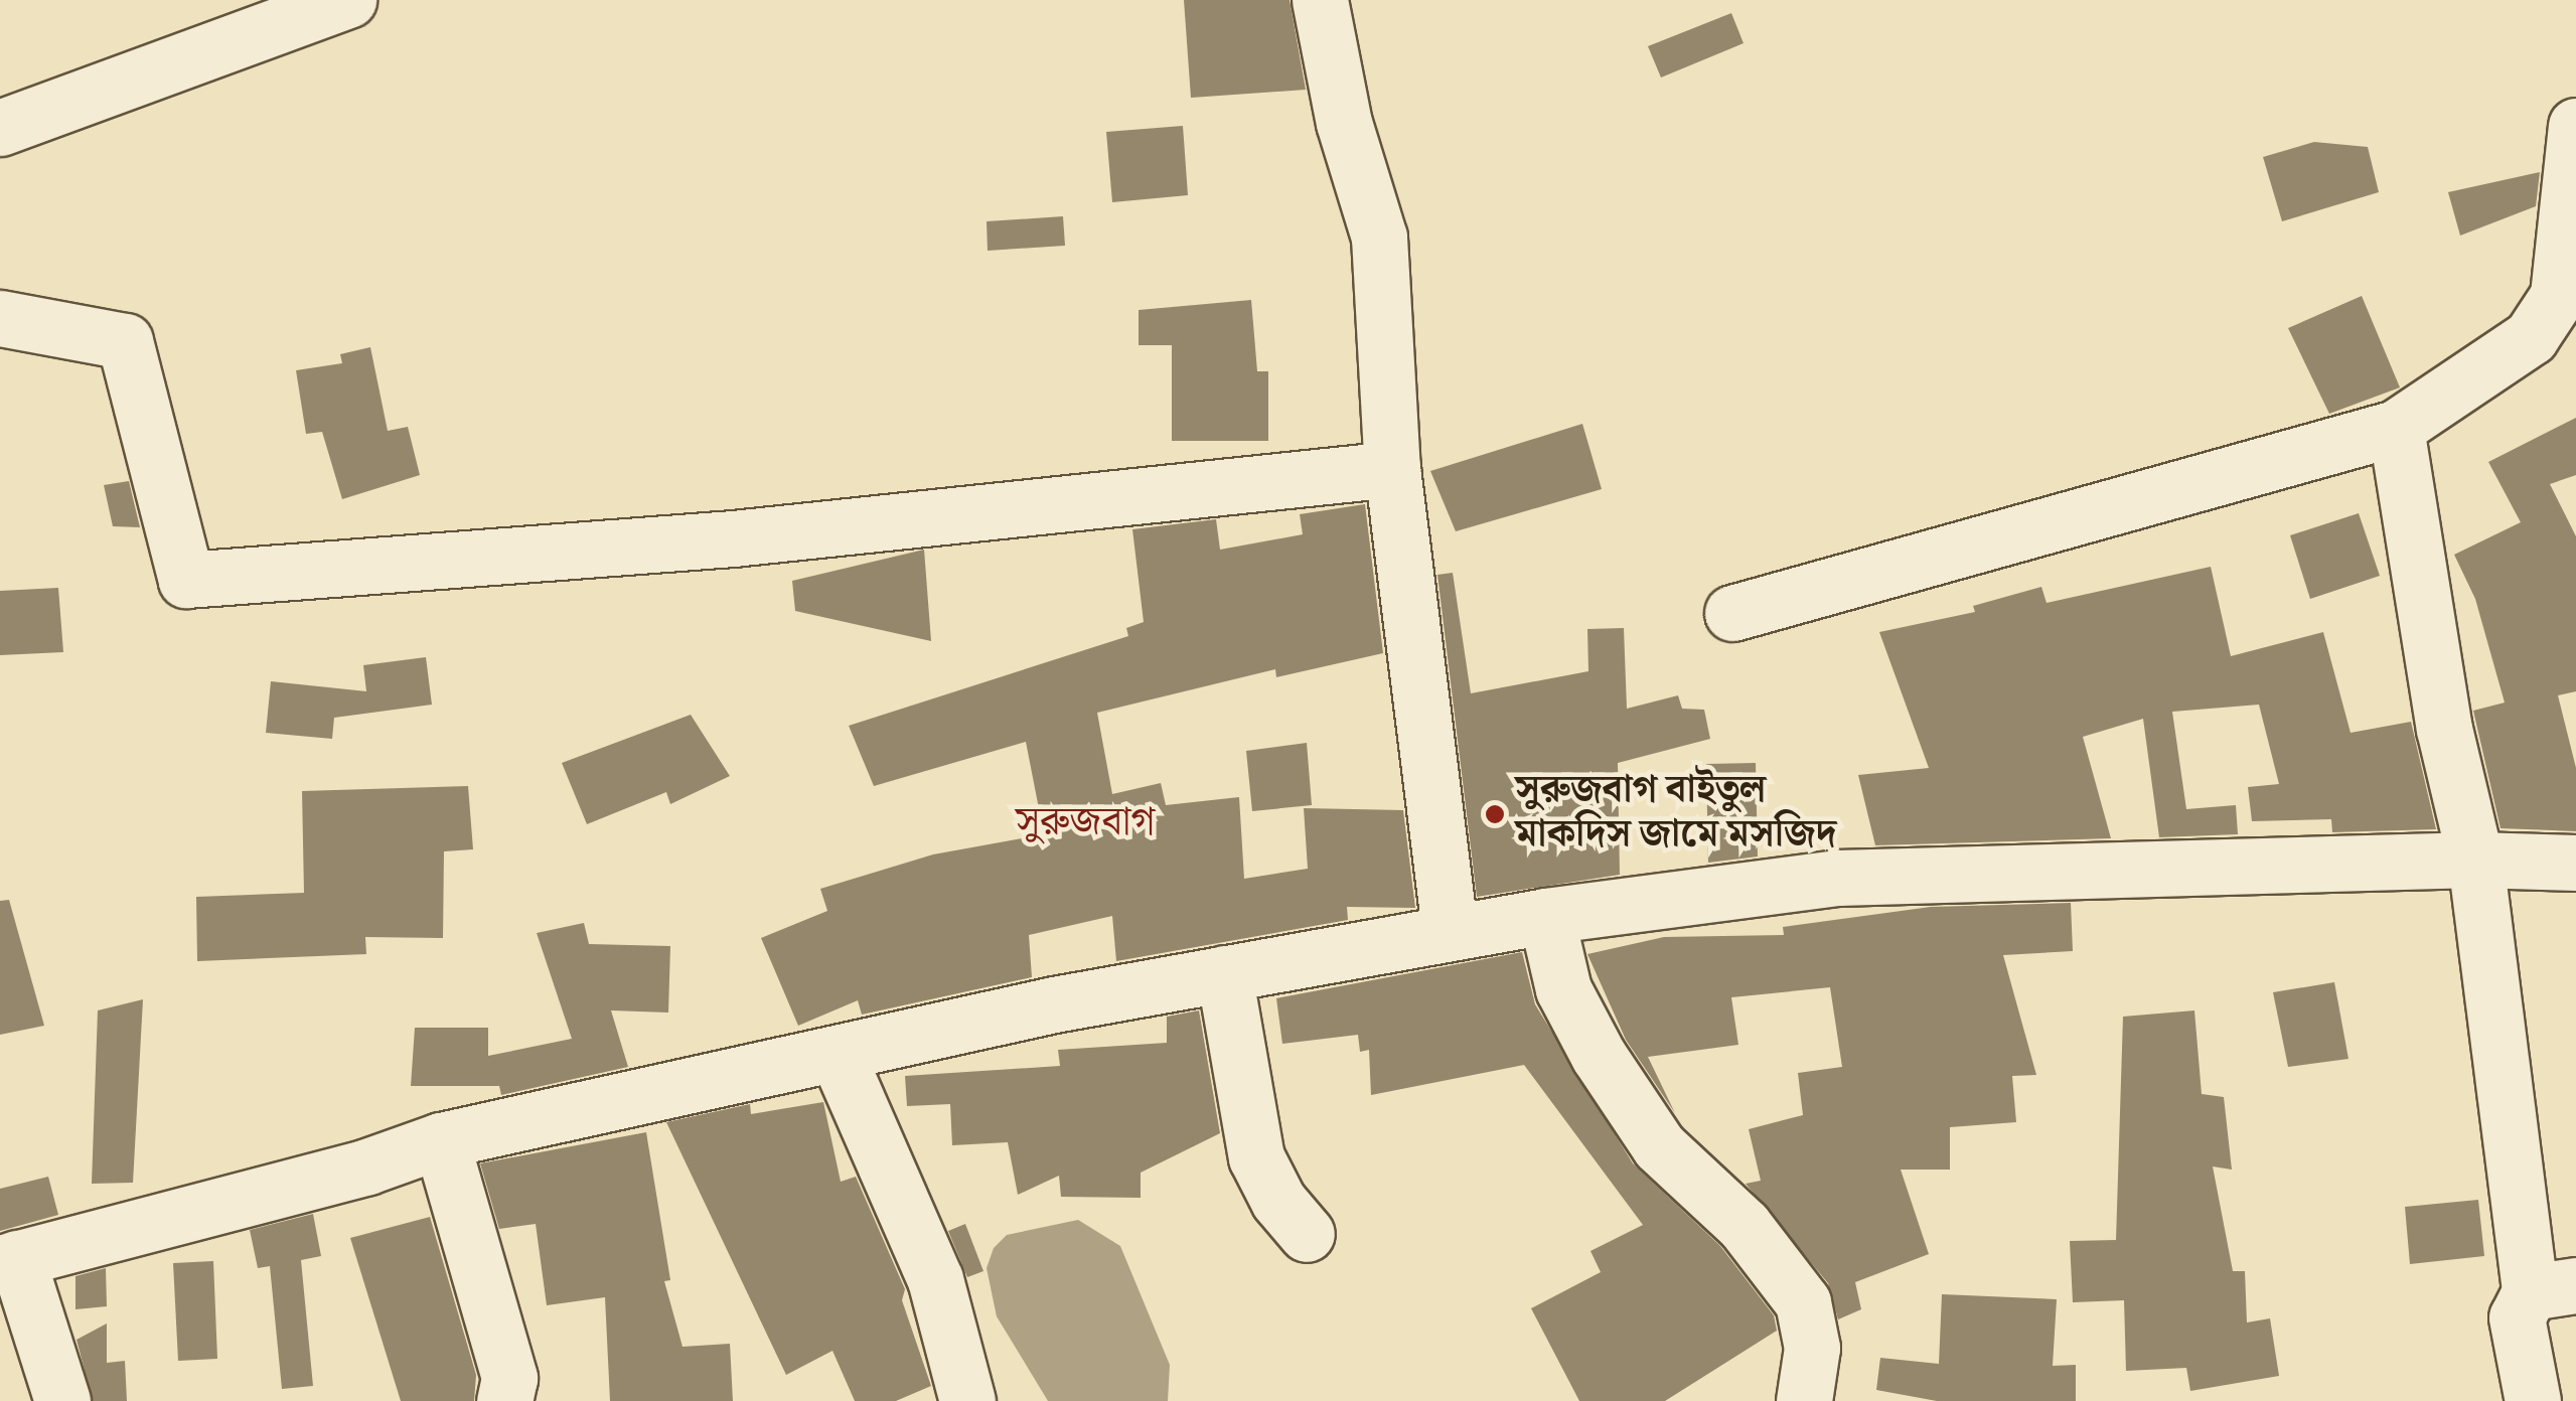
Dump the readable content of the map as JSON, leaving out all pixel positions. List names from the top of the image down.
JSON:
{
  "districts": ["সুরুজবাগ"],
  "places": ["সুরুজবাগ বাইতুল মাকদিস জামে মসজিদ"]
}
